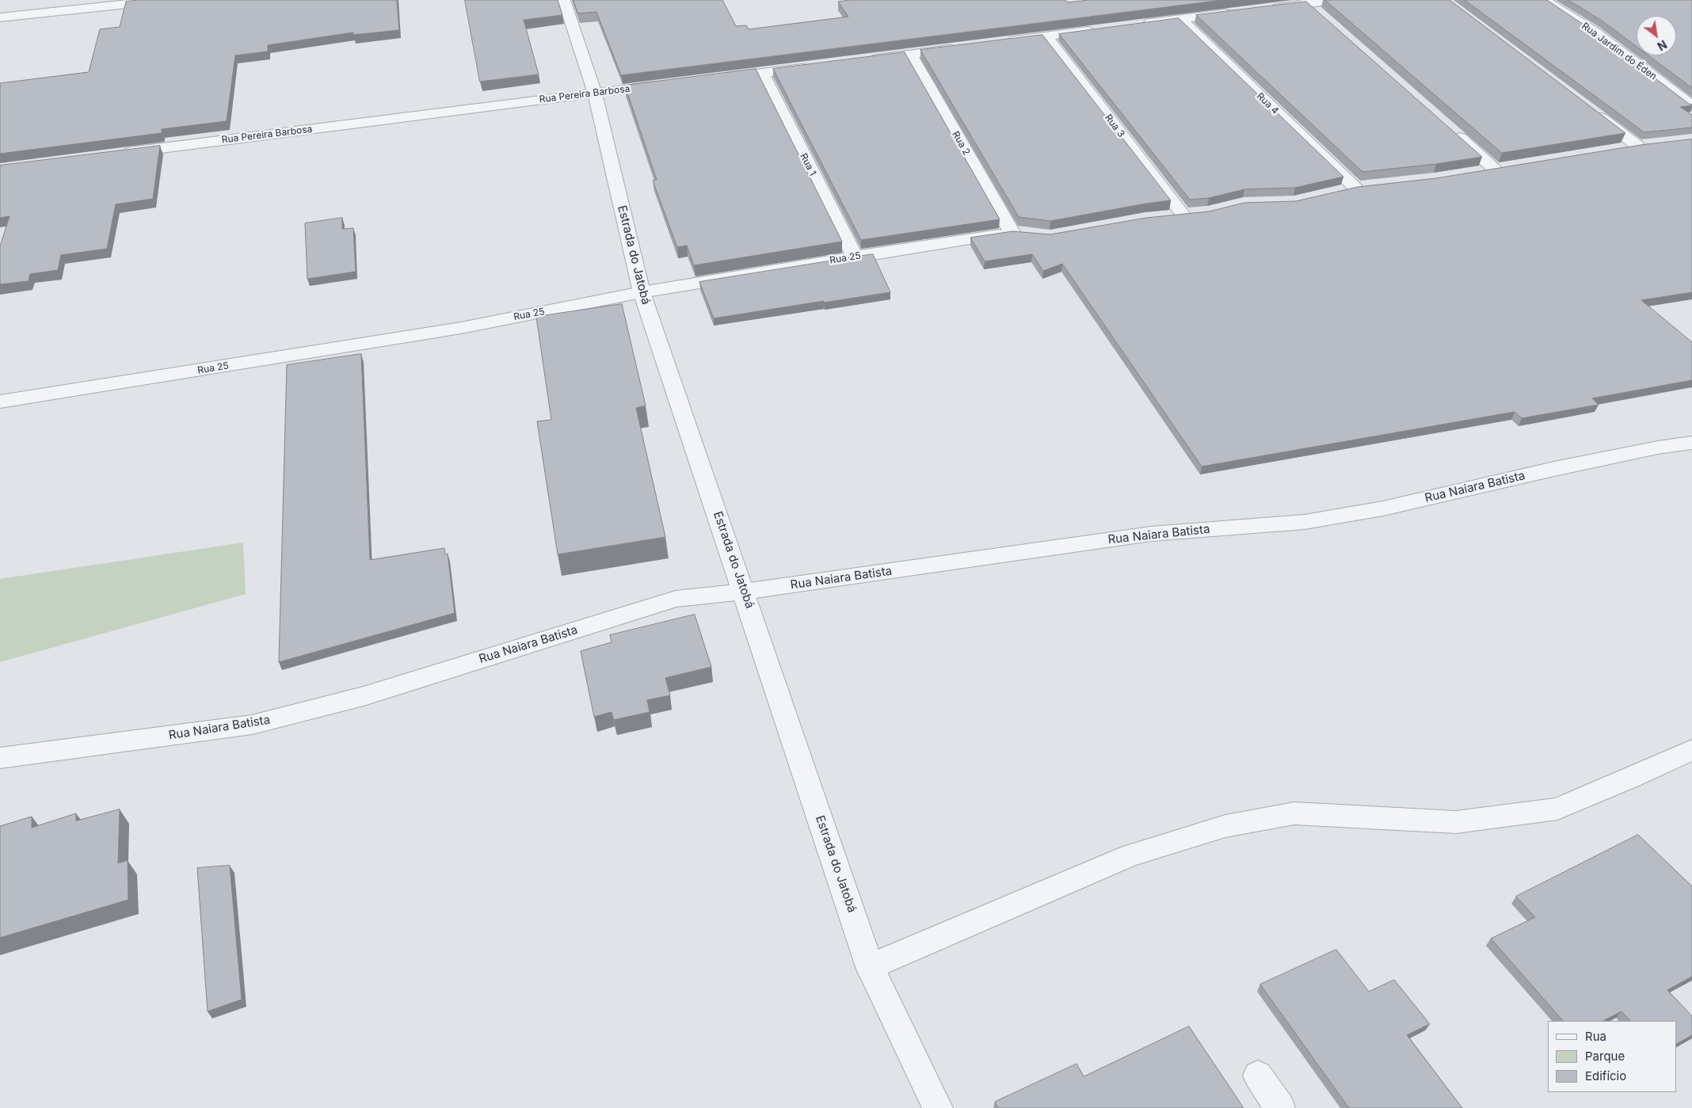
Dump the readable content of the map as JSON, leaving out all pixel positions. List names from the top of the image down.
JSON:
{
  "streets": {
    "street": [
      "Rua Jardim do Éden",
      "Rua Pereira Barbosa",
      "Rua 4",
      "Rua 3",
      "Rua 2",
      "Rua 1",
      "Estrada do Jatobá",
      "Rua 25",
      "Rua Naiara Batista"
    ]
  },
  "crossings": [
    ["Rua Pereira Barbosa", "Estrada do Jatobá"],
    ["Rua 2", "Rua 25"],
    ["Rua 1", "Rua 25"],
    ["Estrada do Jatobá", "Rua 25"],
    ["Estrada do Jatobá", "Rua Naiara Batista"]
  ],
  "legend": ["Rua", "Parque", "Edifício"],
  "north": "bottom right"
}
